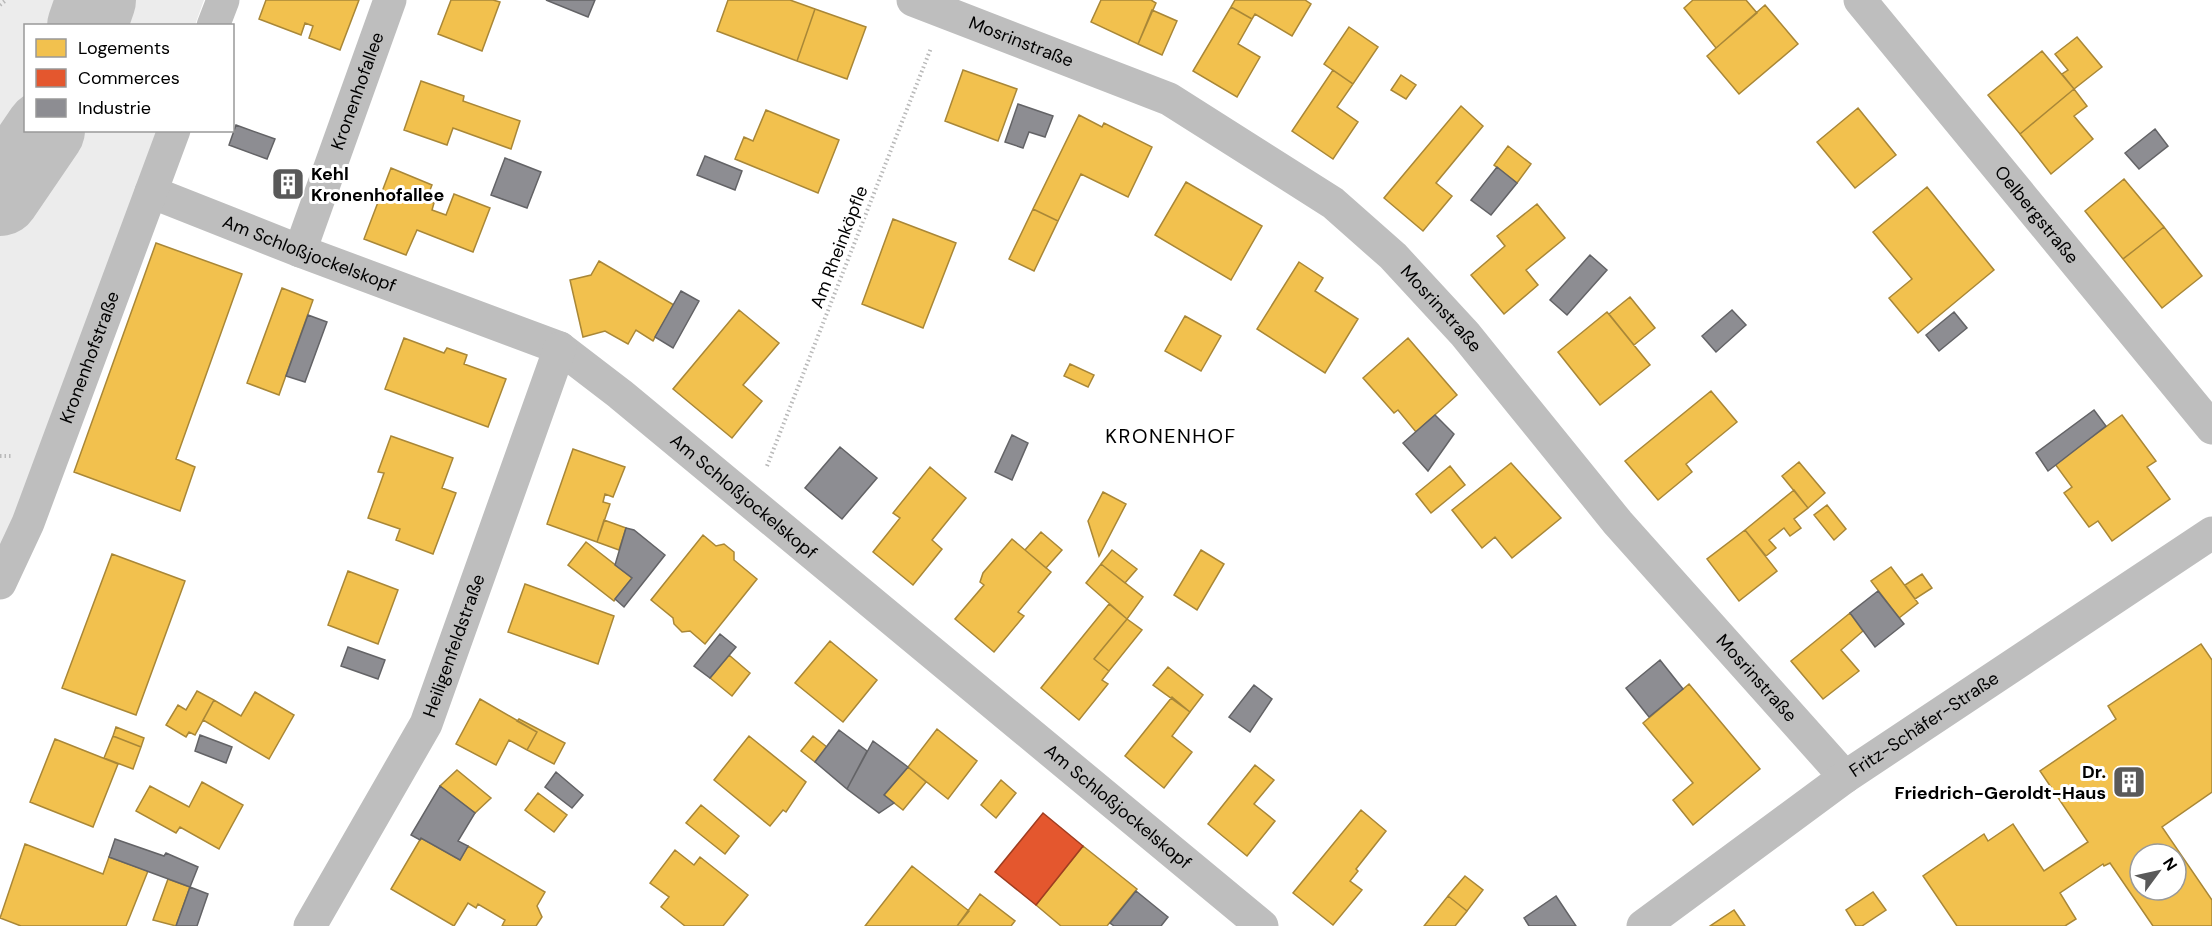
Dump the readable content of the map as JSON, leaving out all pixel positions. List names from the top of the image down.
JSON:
{
  "streets": {
    "street": [
      "Mosrinstraße",
      "Kronenhofallee",
      "Oelbergstraße",
      "Am Schloßjockelskopf",
      "Kronenhofstraße",
      "Heiligenfeldstraße",
      "Fritz-Schäfer-Straße"
    ],
    "path": ["Am Rheinköpfle"]
  },
  "crossings": [
    ["Mosrinstraße", "Am Rheinköpfle"],
    ["Mosrinstraße", "Fritz-Schäfer-Straße"],
    ["Kronenhofallee", "Am Schloßjockelskopf"],
    ["Am Rheinköpfle", "Am Schloßjockelskopf"],
    ["Am Schloßjockelskopf", "Kronenhofstraße"],
    ["Am Schloßjockelskopf", "Heiligenfeldstraße"]
  ],
  "districts": ["KRONENHOF"],
  "places": {
    "building": ["Kehl Kronenhofallee", "Dr. Friedrich-Geroldt-Haus"]
  },
  "legend": ["Logements", "Commerces", "Industrie"],
  "north": "top right"
}
